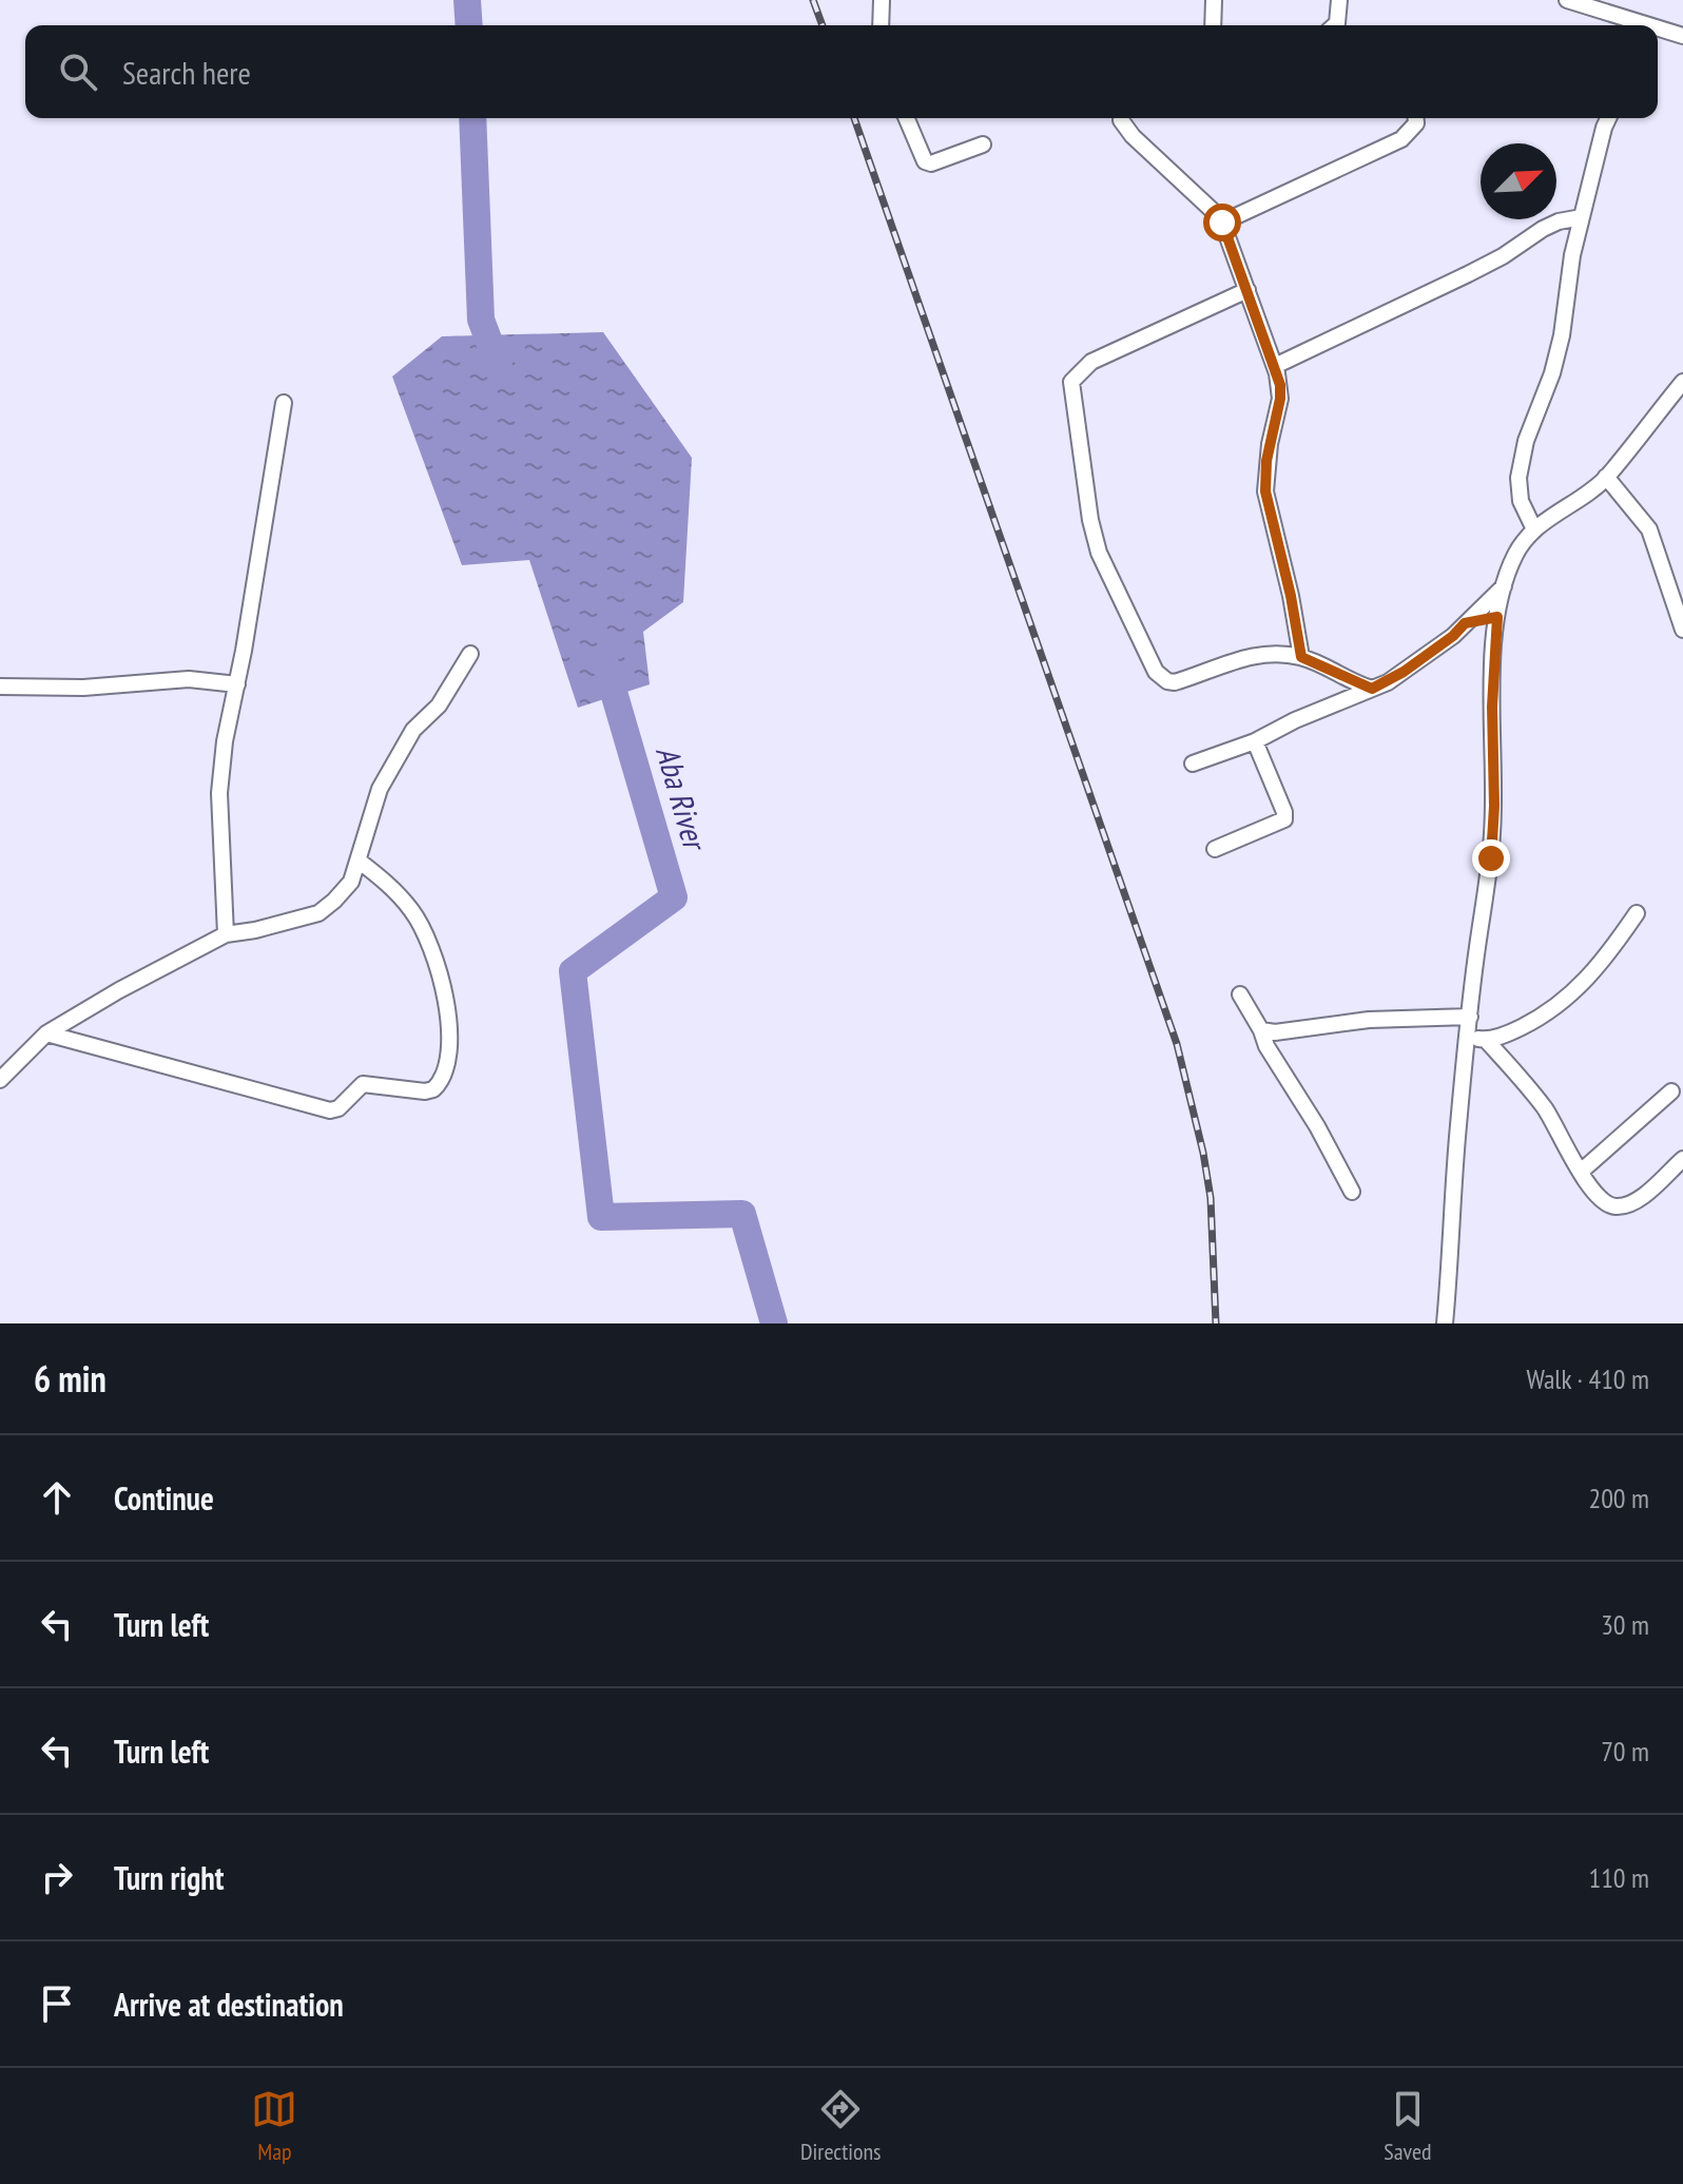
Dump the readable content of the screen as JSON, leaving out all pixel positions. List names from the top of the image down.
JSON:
{
  "water": ["Aba River"],
  "north": "top right",
  "page": {
    "search": "Search here",
    "heading": ["6 min", "Walk · 410 m"],
    "list": [
      ["Continue", "200 m"],
      ["Turn left", "30 m"],
      ["Turn left", "70 m"],
      ["Turn right", "110 m"],
      "Arrive at destination"
    ],
    "nav": ["Map", "Directions", "Saved"]
  }
}
